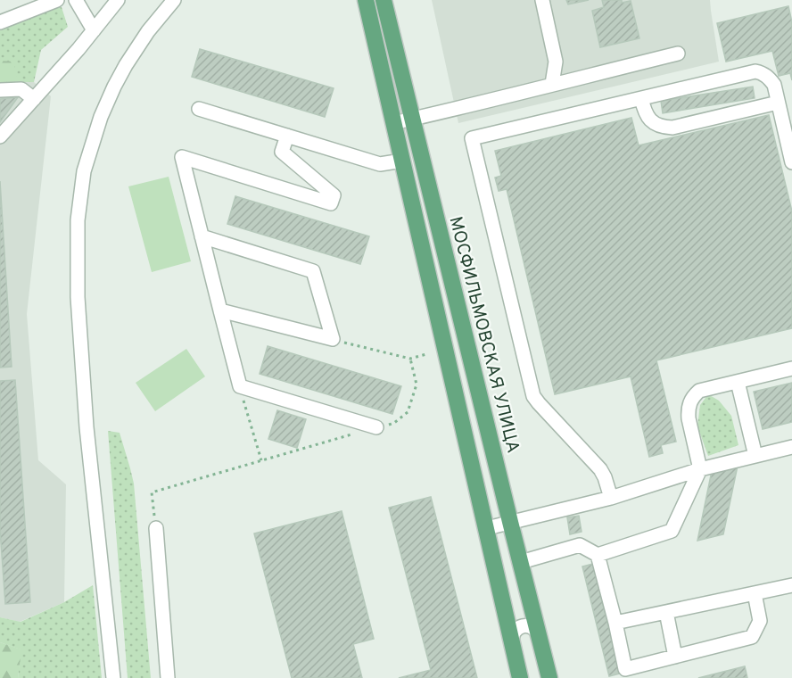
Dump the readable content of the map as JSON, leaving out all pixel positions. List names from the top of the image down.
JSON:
{
  "streets": {
    "main road": ["МОСФИЛЬМОВСКАЯ УЛИЦА"]
  }
}
